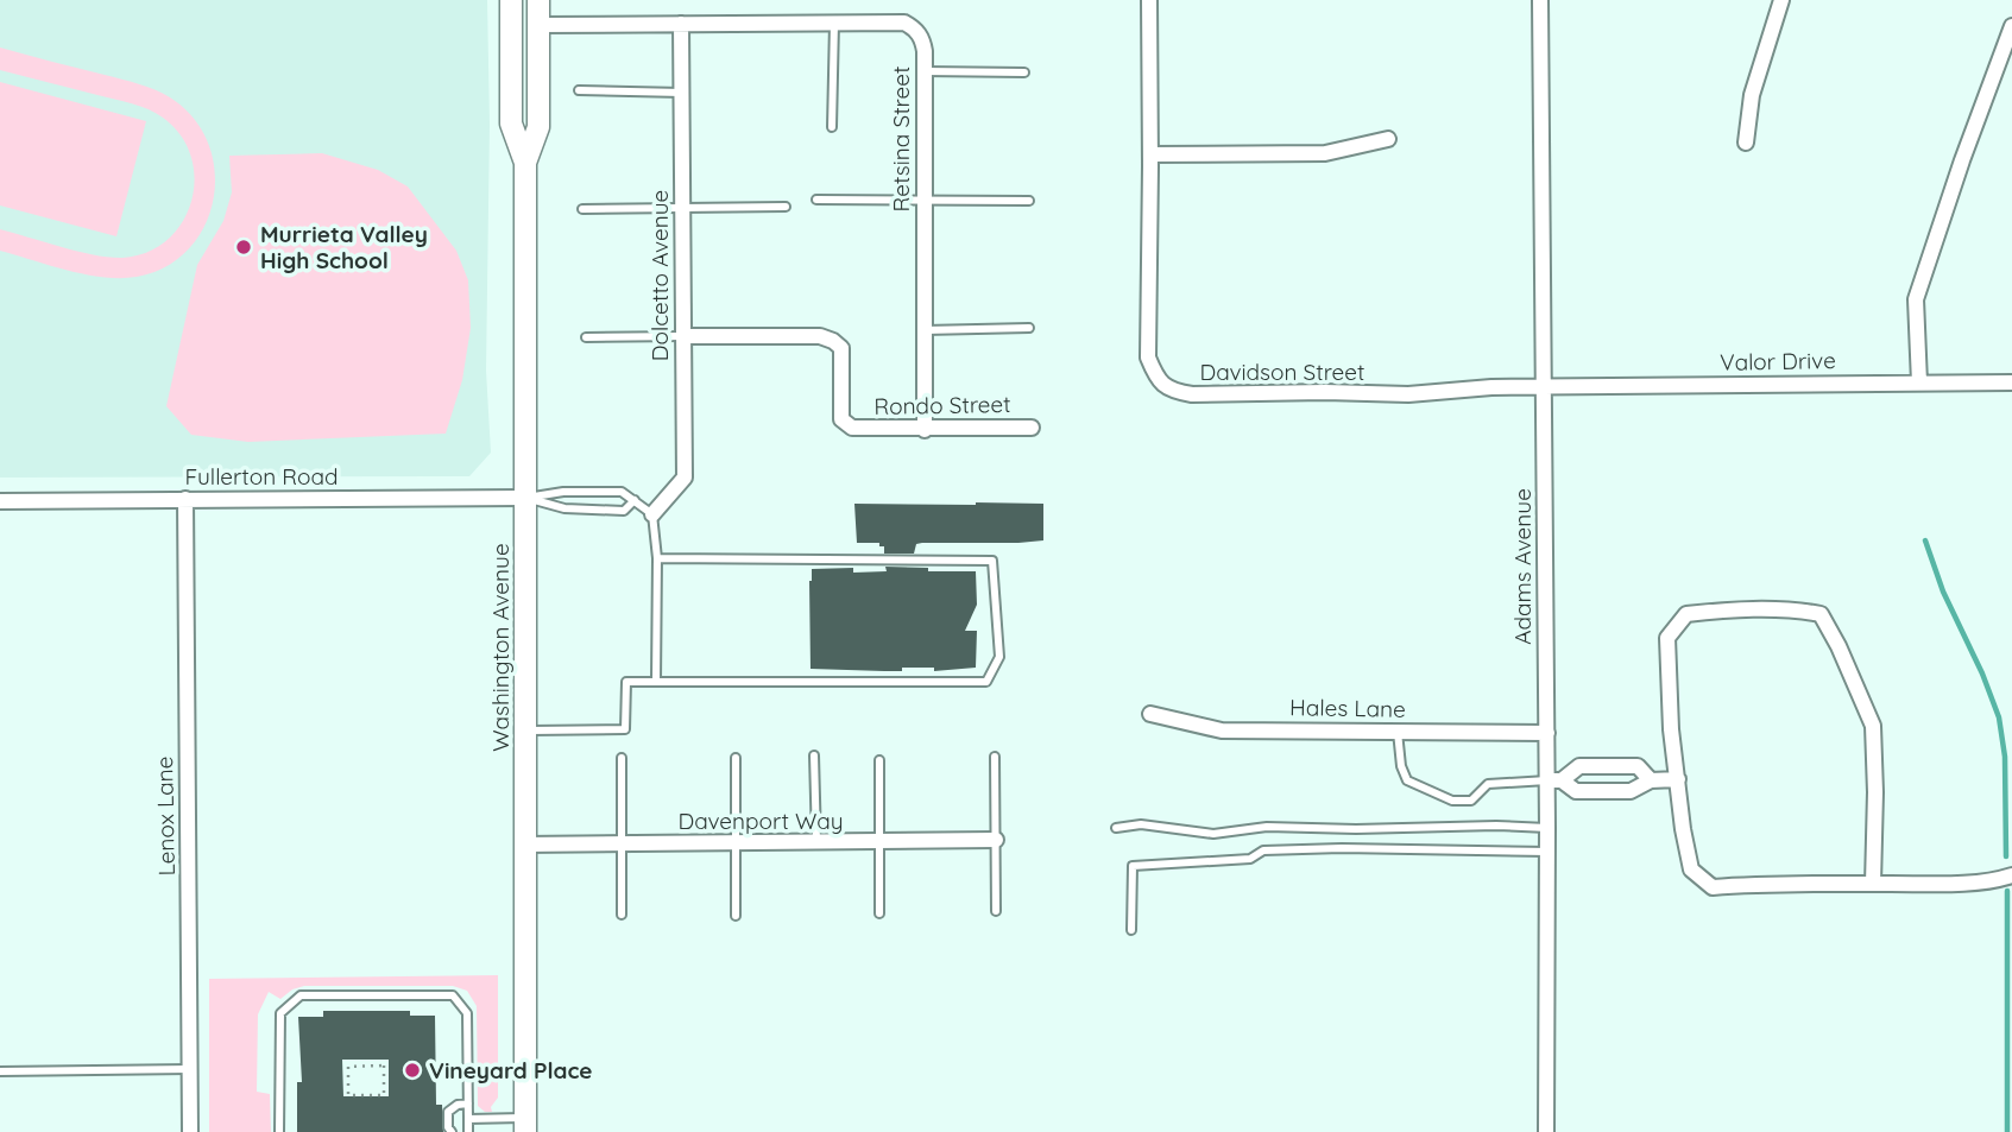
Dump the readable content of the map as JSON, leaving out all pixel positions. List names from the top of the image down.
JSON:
{
  "streets": {
    "main road": ["Washington Avenue"],
    "street": [
      "Retsina Street",
      "Dolcetto Avenue",
      "Valor Drive",
      "Davidson Street",
      "Rondo Street",
      "Fullerton Road",
      "Adams Avenue",
      "Hales Lane",
      "Lenox Lane",
      "Davenport Way"
    ]
  },
  "crossings": [
    ["Retsina Street", "Dolcetto Avenue"],
    ["Retsina Street", "Rondo Street"],
    ["Retsina Street", "Washington Avenue"],
    ["Dolcetto Avenue", "Rondo Street"],
    ["Valor Drive", "Davidson Street"],
    ["Valor Drive", "Adams Avenue"],
    ["Davidson Street", "Adams Avenue"],
    ["Fullerton Road", "Washington Avenue"],
    ["Fullerton Road", "Lenox Lane"],
    ["Adams Avenue", "Hales Lane"],
    ["Washington Avenue", "Davenport Way"]
  ],
  "places": ["Murrieta Valley High School", "Vineyard Place"]
}
